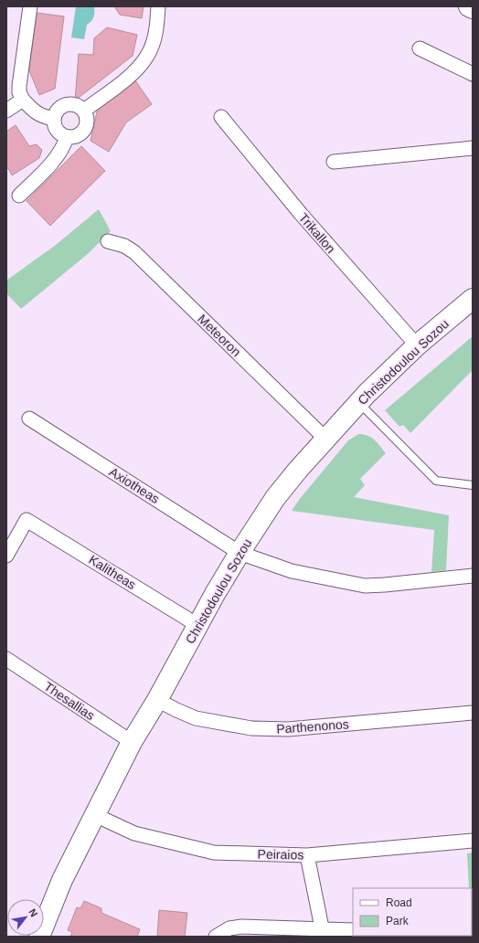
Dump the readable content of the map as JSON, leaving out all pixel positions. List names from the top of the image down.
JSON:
{
  "streets": {
    "street": [
      "Trikallon",
      "Meteoron",
      "Christodoulou Sozou",
      "Axiotheas",
      "Kalitheas",
      "Thesallias",
      "Parthenonos",
      "Peiraios"
    ]
  },
  "crossings": [
    ["Trikallon", "Christodoulou Sozou"],
    ["Meteoron", "Christodoulou Sozou"],
    ["Christodoulou Sozou", "Axiotheas"],
    ["Christodoulou Sozou", "Kalitheas"],
    ["Christodoulou Sozou", "Thesallias"],
    ["Christodoulou Sozou", "Parthenonos"],
    ["Christodoulou Sozou", "Peiraios"]
  ],
  "legend": ["Road", "Park"],
  "north": "top right"
}
